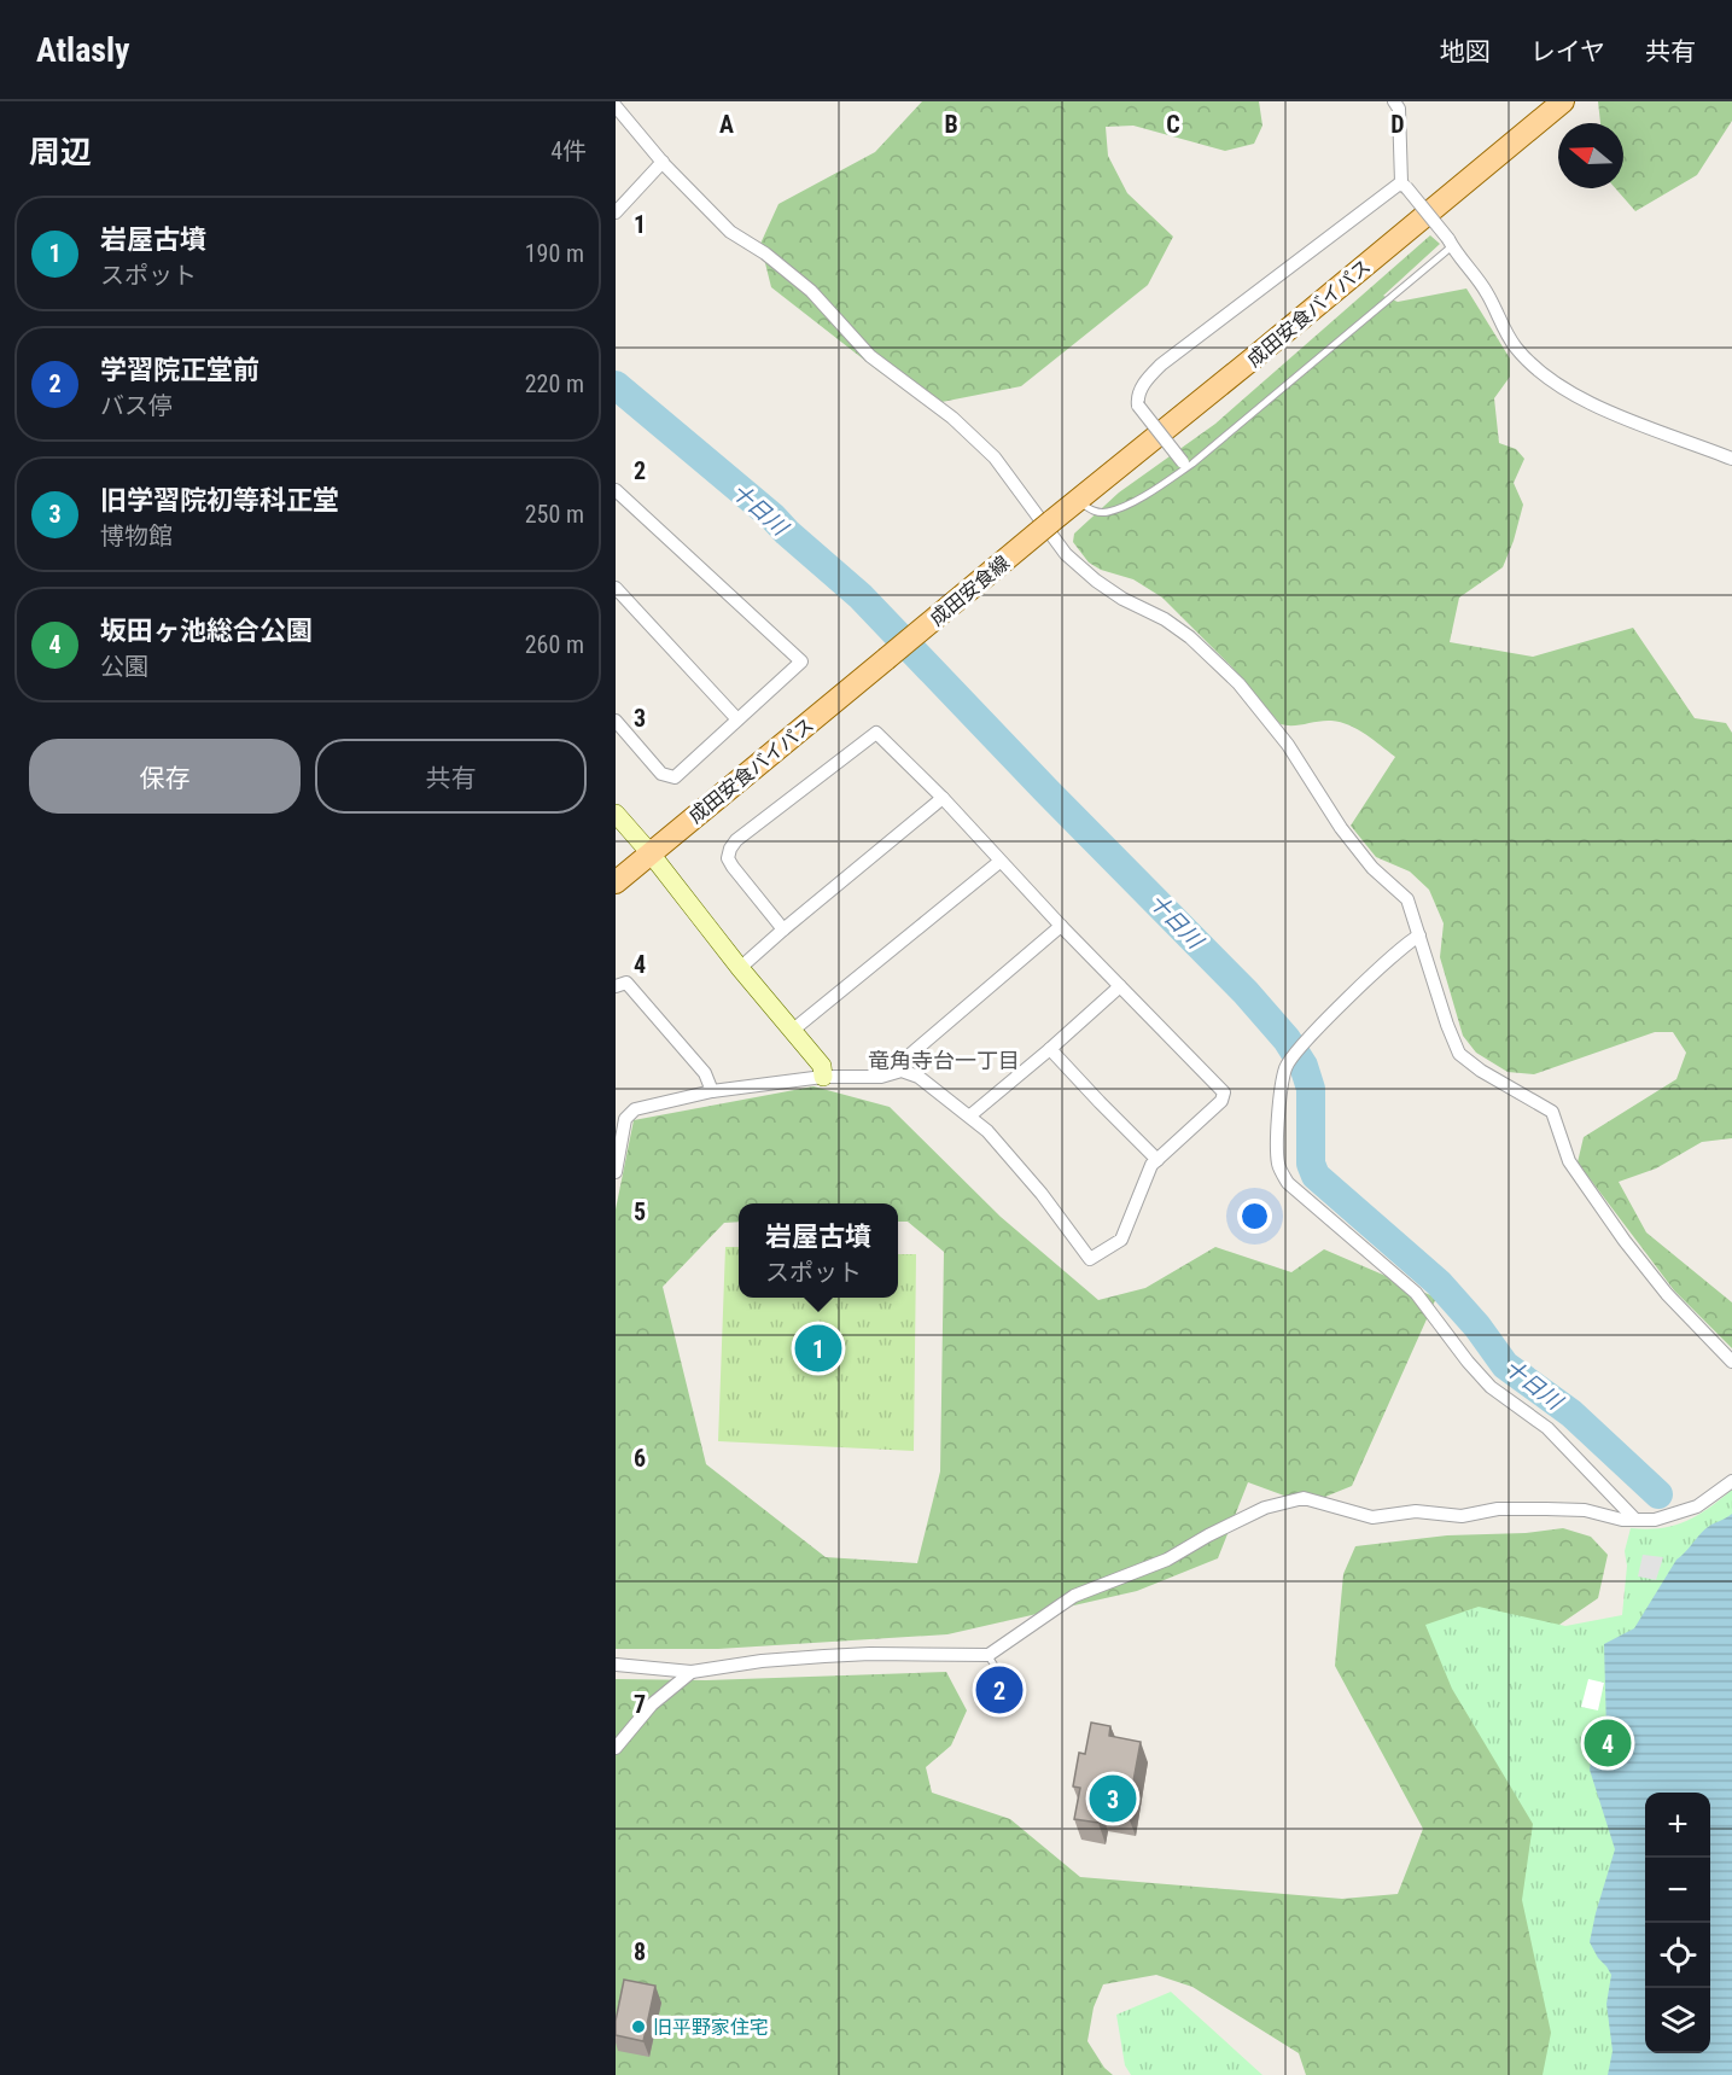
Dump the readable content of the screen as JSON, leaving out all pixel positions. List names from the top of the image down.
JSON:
{
  "streets": {
    "main road": ["成田安食バイパス", "成田安食線"]
  },
  "crossings": [
    ["成田安食バイパス", "成田安食線"]
  ],
  "districts": ["竜角寺台一丁目"],
  "water": ["十日川"],
  "places": ["旧平野家住宅"],
  "north": "left",
  "page": {
    "header": "Atlasly",
    "nav": ["地図", "レイヤ", "共有"],
    "heading": ["周辺", "4件"],
    "list": [
      {
        "mark": "1",
        "name": "岩屋古墳",
        "note": "スポット",
        "value": "190 m"
      },
      {
        "mark": "2",
        "name": "学習院正堂前",
        "note": "バス停",
        "value": "220 m"
      },
      {
        "mark": "3",
        "name": "旧学習院初等科正堂",
        "note": "博物館",
        "value": "250 m"
      },
      {
        "mark": "4",
        "name": "坂田ヶ池総合公園",
        "note": "公園",
        "value": "260 m"
      }
    ],
    "buttons": ["保存", "共有"],
    "popup": ["岩屋古墳", "スポット"],
    "pins": [
      "1",
      "2",
      "4",
      "3"
    ],
    "map_buttons": ["+", "−"]
  },
  "grid": {
    "columns": [
      "A",
      "B",
      "C",
      "D"
    ],
    "rows": [
      "1",
      "2",
      "3",
      "4",
      "5",
      "6",
      "7",
      "8"
    ]
  }
}
